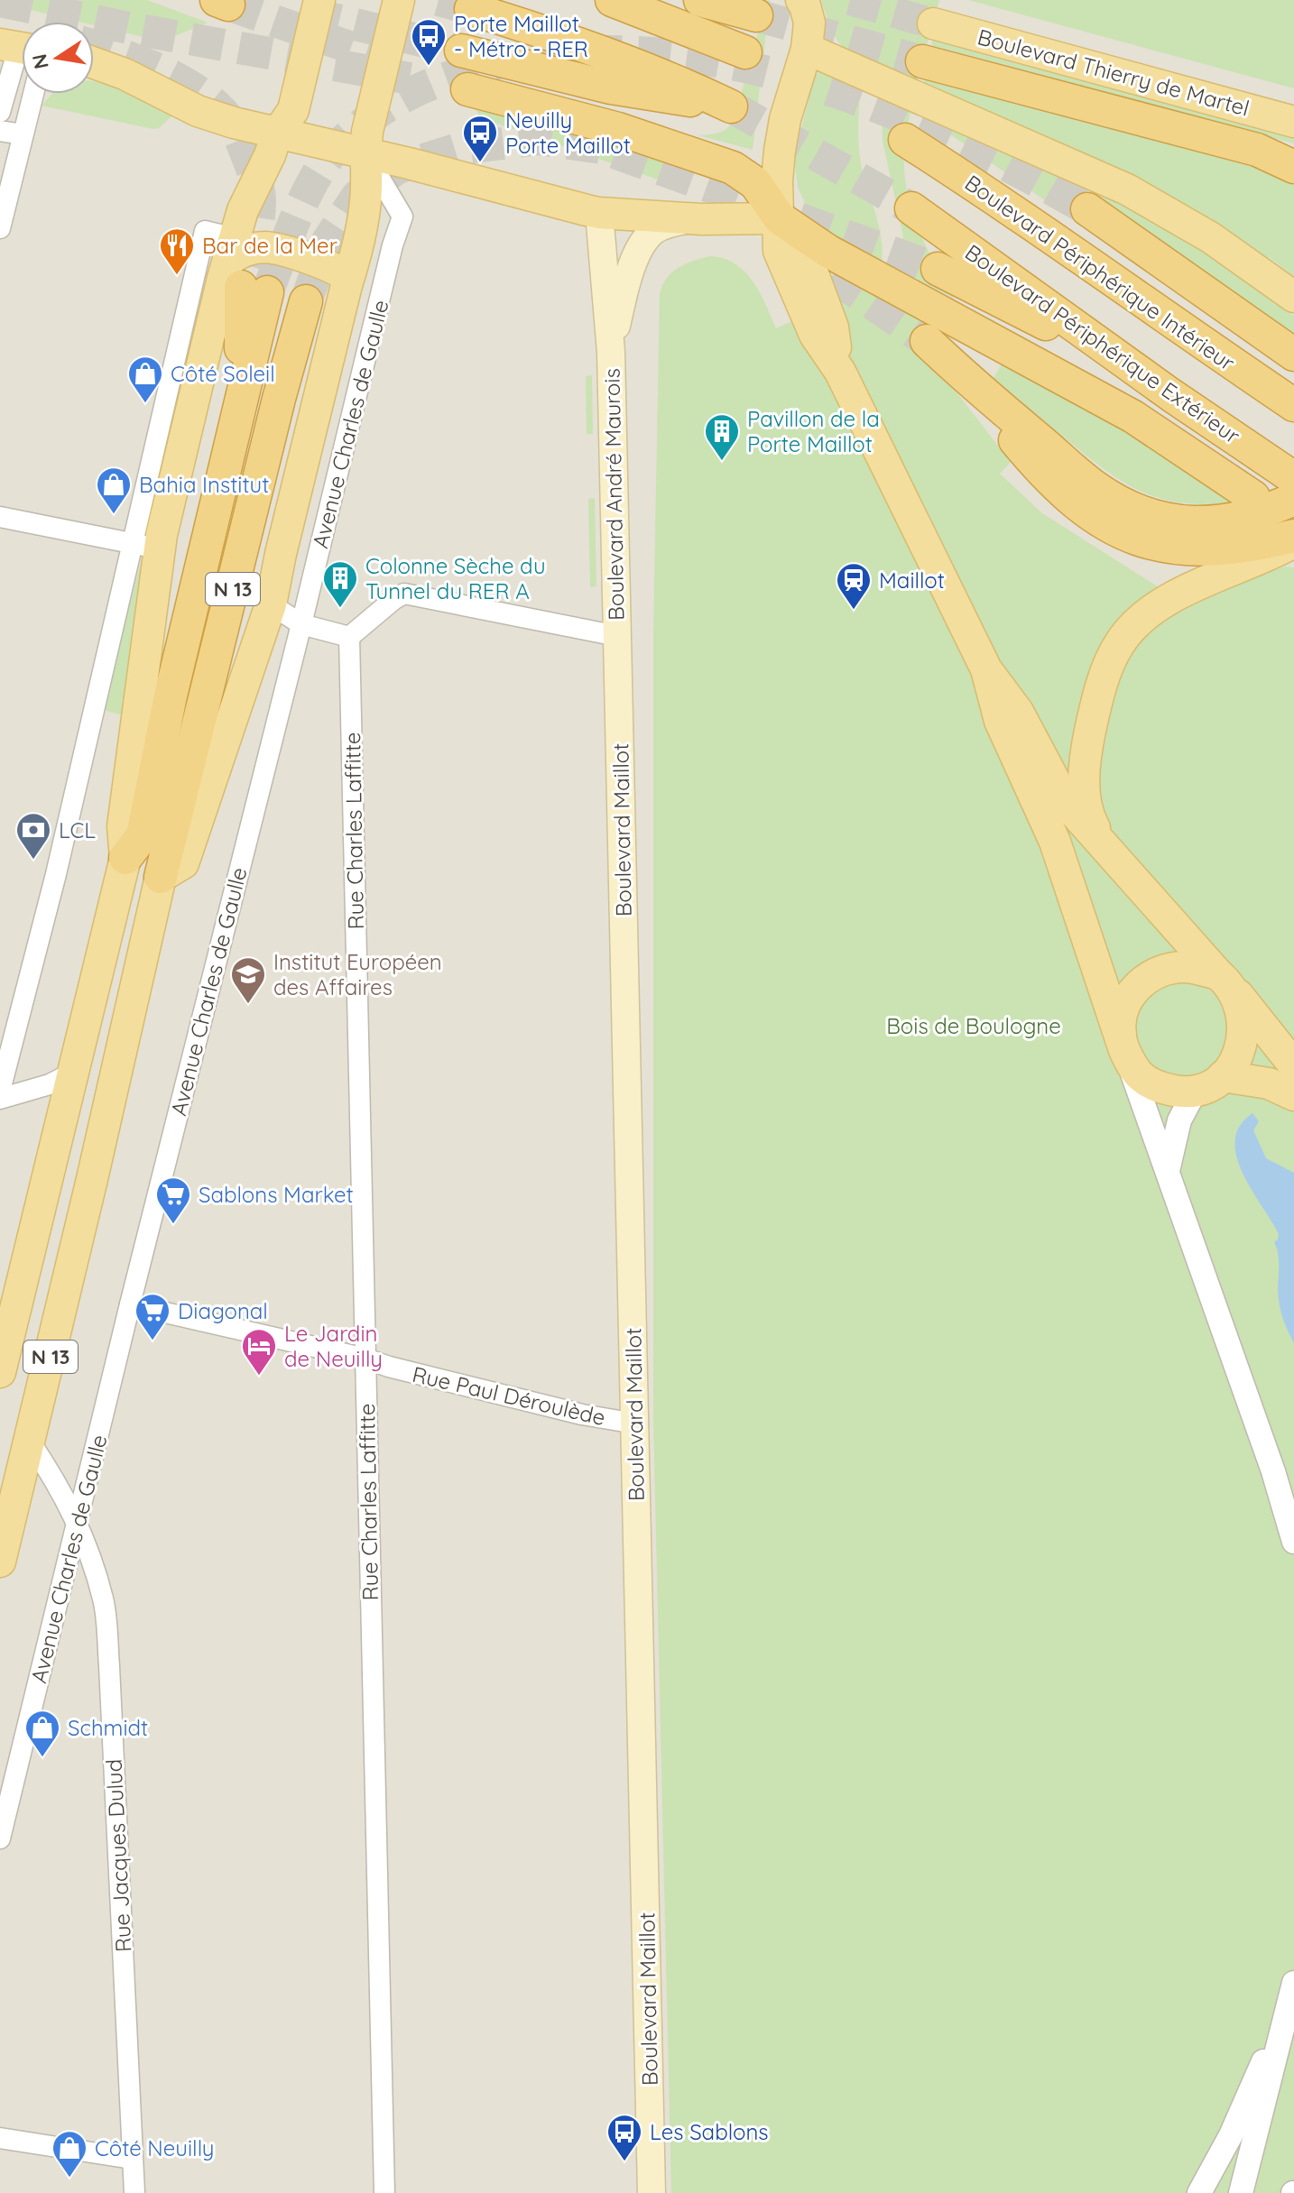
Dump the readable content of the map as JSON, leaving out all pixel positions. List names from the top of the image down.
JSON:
{
  "streets": {
    "highway": ["Boulevard Périphérique Intérieur", "Boulevard Périphérique Extérieur", "N 13"],
    "main road": [
      "Boulevard Thierry de Martel",
      "Avenue Charles de Gaulle",
      "Boulevard André Maurois",
      "Boulevard Maillot"
    ],
    "street": ["Rue Charles Laffitte", "Rue Paul Déroulède", "Rue Jacques Dulud"]
  },
  "crossings": [
    ["Avenue Charles de Gaulle", "N 13"],
    ["Avenue Charles de Gaulle", "Rue Paul Déroulède"],
    ["Avenue Charles de Gaulle", "Rue Jacques Dulud"],
    ["Boulevard André Maurois", "Boulevard Maillot"],
    ["N 13", "Rue Jacques Dulud"],
    ["Boulevard Maillot", "Rue Paul Déroulède"],
    ["Rue Charles Laffitte", "Rue Paul Déroulède"]
  ],
  "parks": ["Bois de Boulogne"],
  "places": {
    "bus stop": ["Porte Maillot - Métro - RER", "Neuilly Porte Maillot", "Les Sablons"],
    "restaurant": ["Bar de la Mer"],
    "shop": [
      "Côté Soleil",
      "Bahia Institut",
      "Schmidt",
      "Côté Neuilly"
    ],
    "building": ["Pavillon de la Porte Maillot", "Colonne Sèche du Tunnel du RER A"],
    "station": ["Maillot"],
    "bank": ["LCL"],
    "school or university": ["Institut Européen des Affaires"],
    "supermarket": ["Sablons Market", "Diagonal"],
    "hotel": ["Le Jardin de Neuilly"]
  },
  "north": "left"
}
